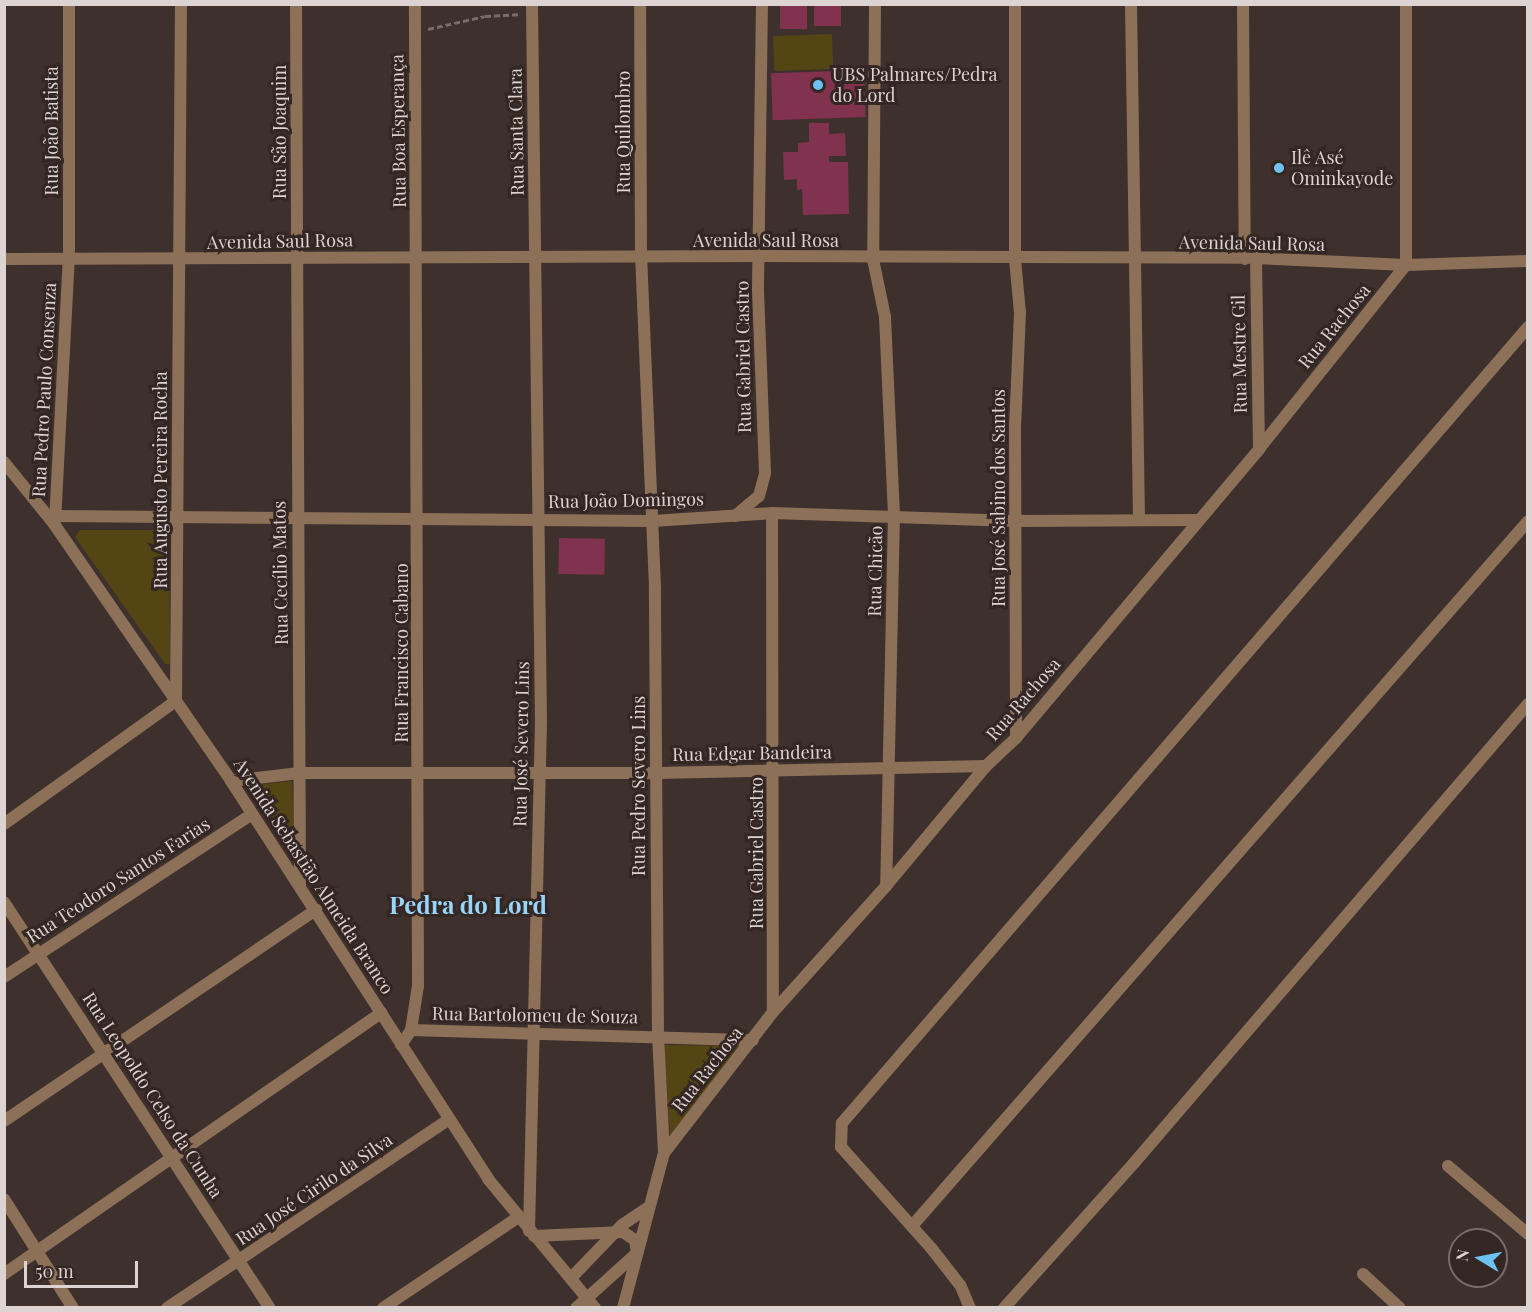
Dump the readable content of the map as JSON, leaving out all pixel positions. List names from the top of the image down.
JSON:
{
  "streets": {
    "street": [
      "Rua João Batista",
      "Rua Boa Esperança",
      "Rua São Joaquim",
      "Rua Santa Clara",
      "Rua Quilombro",
      "Avenida Saul Rosa",
      "Rua Rachosa",
      "Rua Mestre Gil",
      "Rua Gabriel Castro",
      "Rua Pedro Paulo Consenza",
      "Rua Augusto Pereira Rocha",
      "Rua José Sabino dos Santos",
      "Rua João Domingos",
      "Rua Chicão",
      "Rua Cecílio Matos",
      "Rua Francisco Cabano",
      "Rua José Severo Lins",
      "Rua Edgar Bandeira",
      "Rua Pedro Severo Lins",
      "Avenida Sebastião Almeida Branco",
      "Rua Teodoro Santos Farias",
      "Rua Bartolomeu de Souza",
      "Rua Leopoldo Celso da Cunha",
      "Rua José Cirilo da Silva"
    ]
  },
  "crossings": [
    ["Rua João Batista", "Avenida Saul Rosa"],
    ["Rua João Batista", "Rua Pedro Paulo Consenza"],
    ["Rua Boa Esperança", "Avenida Saul Rosa"],
    ["Rua Boa Esperança", "Rua Francisco Cabano"],
    ["Rua São Joaquim", "Avenida Saul Rosa"],
    ["Rua São Joaquim", "Rua Cecílio Matos"],
    ["Rua Santa Clara", "Avenida Saul Rosa"],
    ["Rua Santa Clara", "Rua José Severo Lins"],
    ["Rua Quilombro", "Avenida Saul Rosa"],
    ["Rua Quilombro", "Rua Pedro Severo Lins"],
    ["Avenida Saul Rosa", "Rua Rachosa"],
    ["Avenida Saul Rosa", "Rua Mestre Gil"],
    ["Avenida Saul Rosa", "Rua Gabriel Castro"],
    ["Avenida Saul Rosa", "Rua Pedro Paulo Consenza"],
    ["Avenida Saul Rosa", "Rua Augusto Pereira Rocha"],
    ["Avenida Saul Rosa", "Rua José Sabino dos Santos"],
    ["Avenida Saul Rosa", "Rua Chicão"],
    ["Avenida Saul Rosa", "Rua Cecílio Matos"],
    ["Avenida Saul Rosa", "Rua Francisco Cabano"],
    ["Avenida Saul Rosa", "Rua José Severo Lins"],
    ["Avenida Saul Rosa", "Rua Pedro Severo Lins"],
    ["Rua Rachosa", "Rua Mestre Gil"],
    ["Rua Rachosa", "Rua Gabriel Castro"],
    ["Rua Rachosa", "Rua José Sabino dos Santos"],
    ["Rua Rachosa", "Rua João Domingos"],
    ["Rua Rachosa", "Rua Chicão"],
    ["Rua Rachosa", "Rua Edgar Bandeira"],
    ["Rua Rachosa", "Rua Pedro Severo Lins"],
    ["Rua Rachosa", "Rua Bartolomeu de Souza"],
    ["Rua Gabriel Castro", "Rua João Domingos"],
    ["Rua Gabriel Castro", "Rua Edgar Bandeira"],
    ["Rua Pedro Paulo Consenza", "Rua João Domingos"],
    ["Rua Pedro Paulo Consenza", "Avenida Sebastião Almeida Branco"],
    ["Rua Augusto Pereira Rocha", "Rua João Domingos"],
    ["Rua Augusto Pereira Rocha", "Avenida Sebastião Almeida Branco"],
    ["Rua José Sabino dos Santos", "Rua João Domingos"],
    ["Rua João Domingos", "Rua Chicão"],
    ["Rua João Domingos", "Rua Cecílio Matos"],
    ["Rua João Domingos", "Rua Francisco Cabano"],
    ["Rua João Domingos", "Rua José Severo Lins"],
    ["Rua João Domingos", "Rua Pedro Severo Lins"],
    ["Rua João Domingos", "Avenida Sebastião Almeida Branco"],
    ["Rua Chicão", "Rua Edgar Bandeira"],
    ["Rua Cecílio Matos", "Rua Edgar Bandeira"],
    ["Rua Cecílio Matos", "Avenida Sebastião Almeida Branco"],
    ["Rua Francisco Cabano", "Rua Edgar Bandeira"],
    ["Rua Francisco Cabano", "Avenida Sebastião Almeida Branco"],
    ["Rua Francisco Cabano", "Rua Bartolomeu de Souza"],
    ["Rua José Severo Lins", "Rua Edgar Bandeira"],
    ["Rua José Severo Lins", "Avenida Sebastião Almeida Branco"],
    ["Rua José Severo Lins", "Rua Bartolomeu de Souza"],
    ["Rua Edgar Bandeira", "Rua Pedro Severo Lins"],
    ["Rua Edgar Bandeira", "Avenida Sebastião Almeida Branco"],
    ["Rua Pedro Severo Lins", "Rua Bartolomeu de Souza"],
    ["Avenida Sebastião Almeida Branco", "Rua Teodoro Santos Farias"],
    ["Avenida Sebastião Almeida Branco", "Rua José Cirilo da Silva"],
    ["Rua Teodoro Santos Farias", "Rua Leopoldo Celso da Cunha"],
    ["Rua Leopoldo Celso da Cunha", "Rua José Cirilo da Silva"]
  ],
  "districts": ["Pedra do Lord"],
  "places": ["UBS Palmares/Pedra do Lord", "Ilê Asé Ominkayode"],
  "scale_bar": "50 m",
  "north": "left"
}
